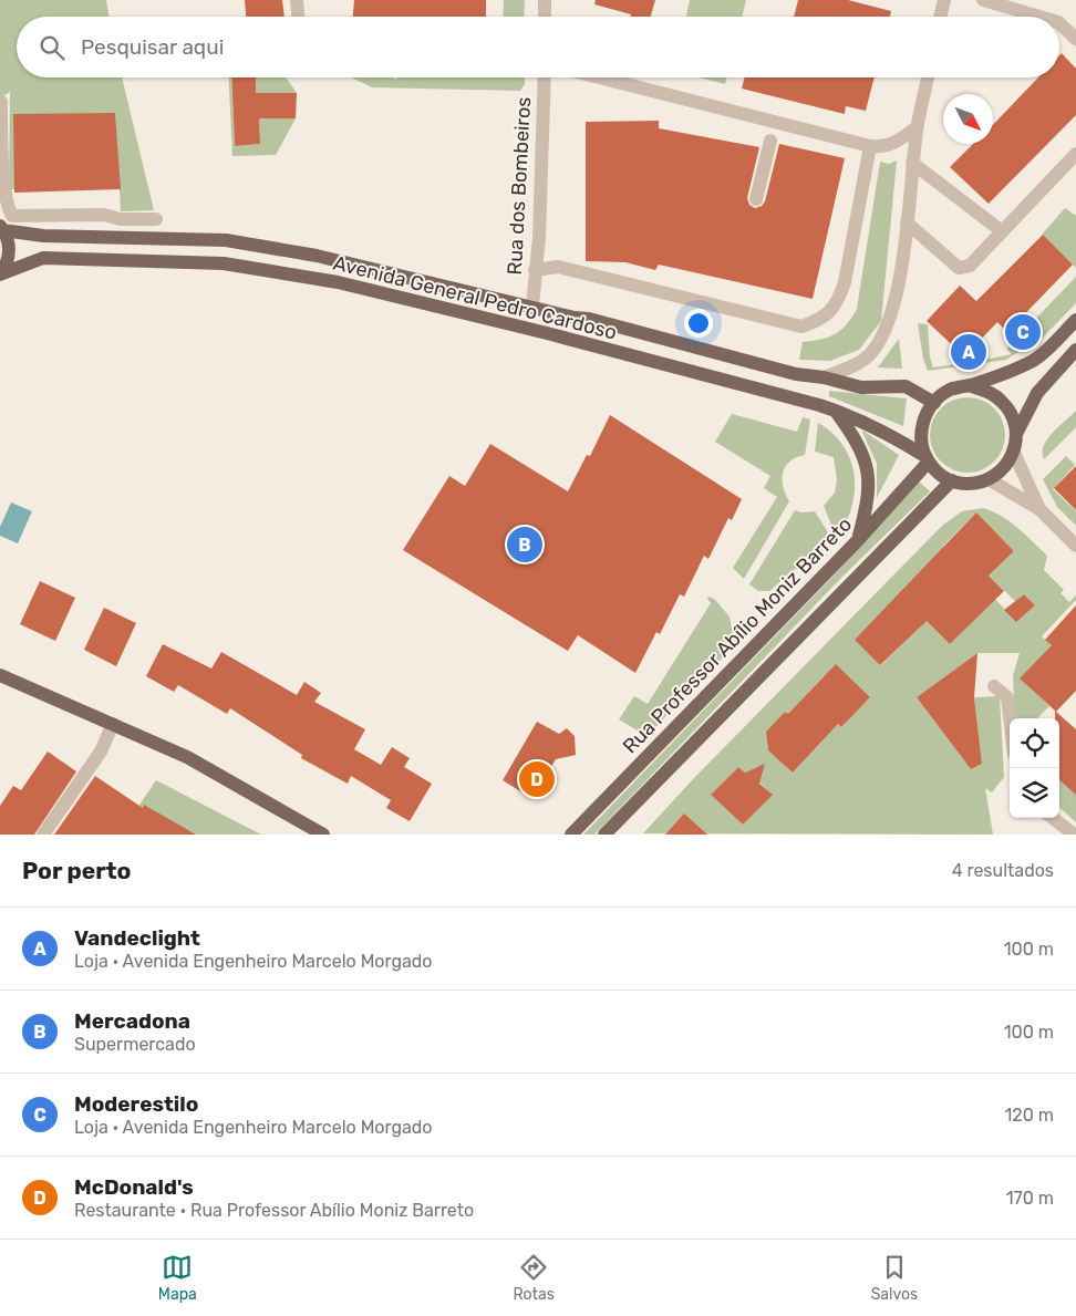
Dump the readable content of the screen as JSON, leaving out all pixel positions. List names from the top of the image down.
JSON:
{
  "streets": {
    "main road": ["Avenida General Pedro Cardoso", "Rua Professor Abílio Moniz Barreto"],
    "street": ["Rua dos Bombeiros"]
  },
  "crossings": [
    ["Rua dos Bombeiros", "Avenida General Pedro Cardoso"],
    ["Avenida General Pedro Cardoso", "Rua Professor Abílio Moniz Barreto"]
  ],
  "north": "bottom right",
  "page": {
    "search": "Pesquisar aqui",
    "pins": [
      "C",
      "A",
      "B",
      "D"
    ],
    "heading": ["Por perto", "4 resultados"],
    "list": [
      {
        "mark": "A",
        "name": "Vandeclight",
        "note": "Loja · Avenida Engenheiro Marcelo Morgado",
        "value": "100 m"
      },
      {
        "mark": "B",
        "name": "Mercadona",
        "note": "Supermercado",
        "value": "100 m"
      },
      {
        "mark": "C",
        "name": "Moderestilo",
        "note": "Loja · Avenida Engenheiro Marcelo Morgado",
        "value": "120 m"
      },
      {
        "mark": "D",
        "name": "McDonald's",
        "note": "Restaurante · Rua Professor Abílio Moniz Barreto",
        "value": "170 m"
      }
    ],
    "nav": ["Mapa", "Rotas", "Salvos"]
  }
}
